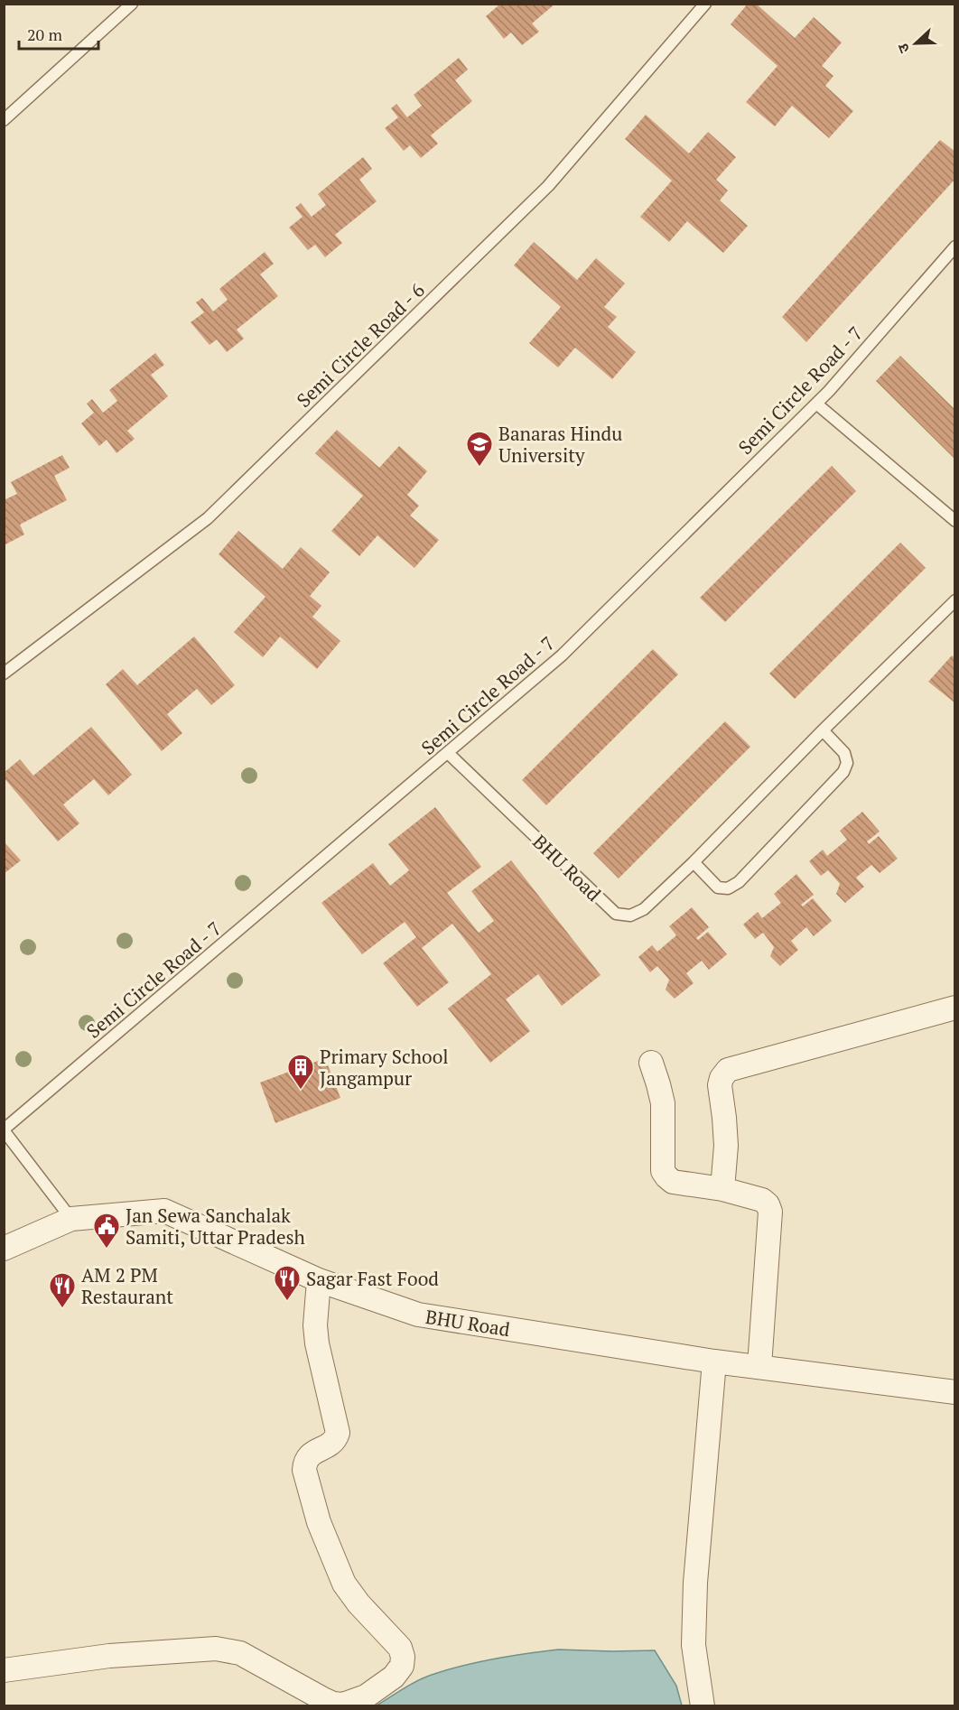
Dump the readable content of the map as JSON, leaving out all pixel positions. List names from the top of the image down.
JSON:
{
  "streets": {
    "street": ["BHU Road"],
    "lane": ["Semi Circle Road - 6", "Semi Circle Road - 7"]
  },
  "crossings": [
    ["Semi Circle Road - 7", "BHU Road"]
  ],
  "places": {
    "school or university": ["Banaras Hindu University"],
    "building": ["Primary School Jangampur"],
    "public building": ["Jan Sewa Sanchalak Samiti, Uttar Pradesh"],
    "restaurant": ["Sagar Fast Food", "AM 2 PM Restaurant"]
  },
  "scale_bar": "20 m",
  "north": "left"
}
